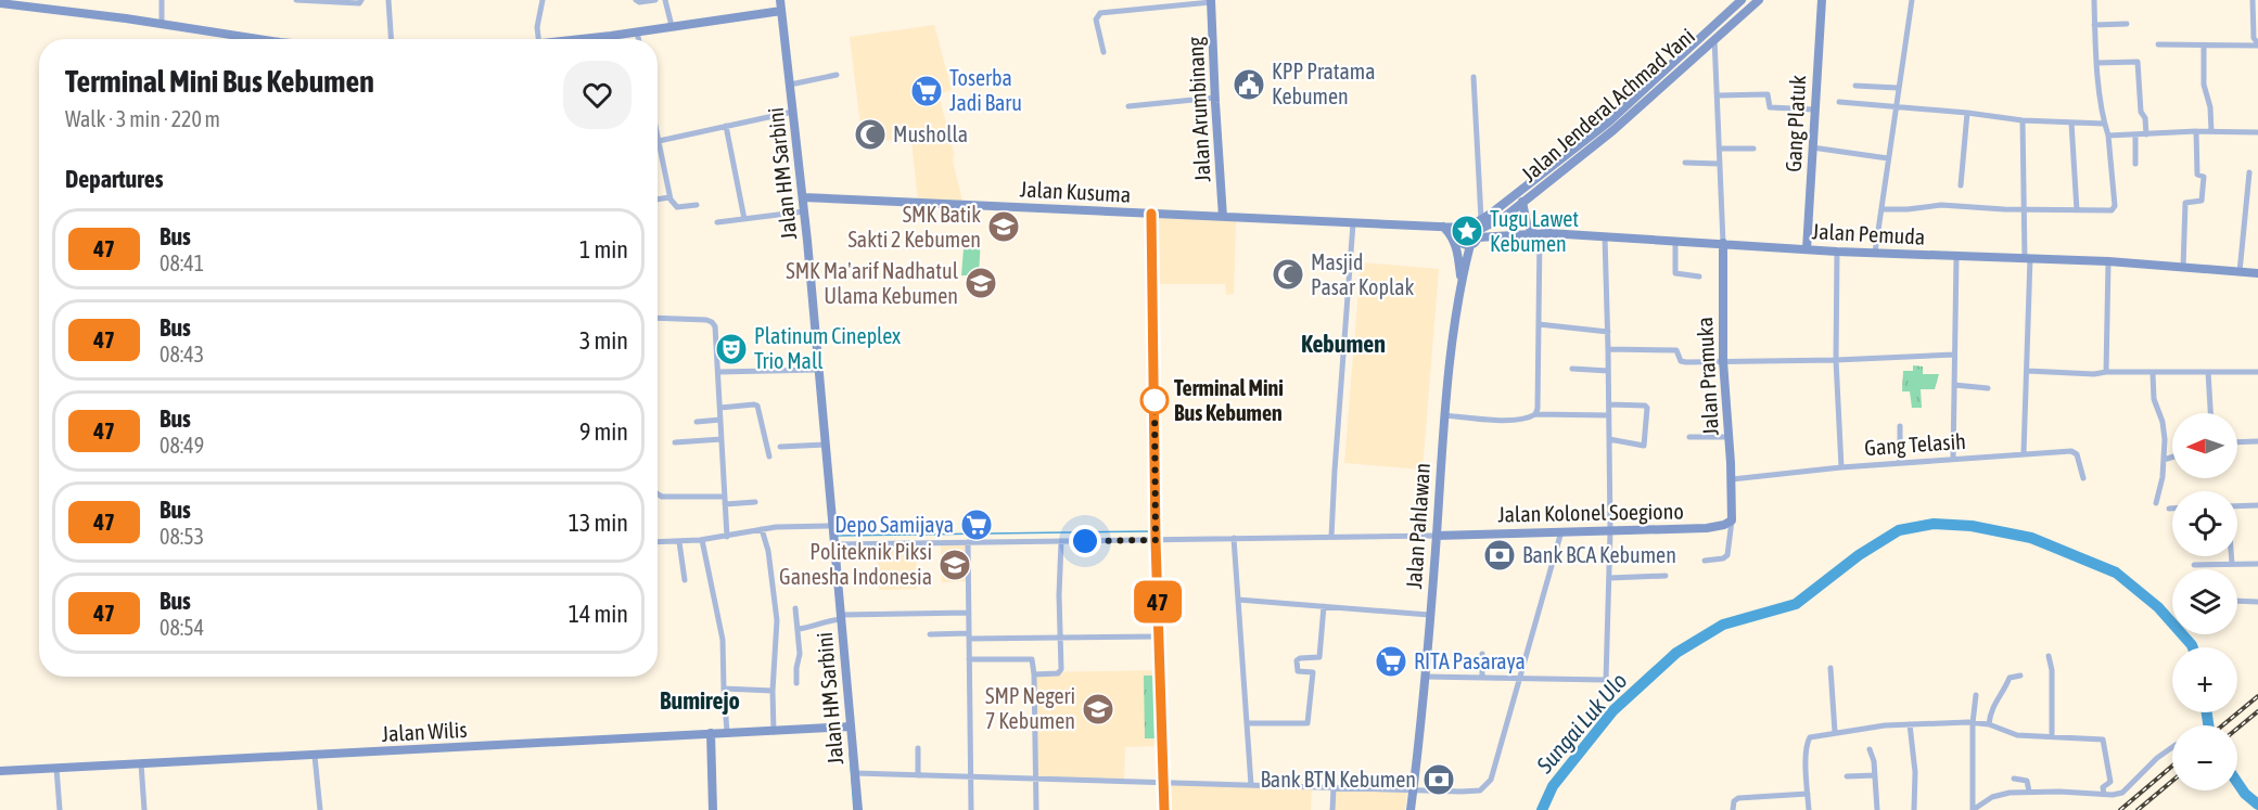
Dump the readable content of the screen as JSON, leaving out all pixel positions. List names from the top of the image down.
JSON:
{
  "streets": {
    "main road": [
      "Jalan Jenderal Achmad Yani",
      "Jalan Arumbinang",
      "Gang Platuk",
      "Jalan HM Sarbini",
      "Jalan Kusuma",
      "Jalan Pemuda",
      "Jalan Pramuka",
      "Jalan Kolonel Soegiono",
      "Jalan Pahlawan",
      "Jalan Wilis"
    ],
    "street": ["Gang Telasih"]
  },
  "crossings": [
    ["Jalan Jenderal Achmad Yani", "Jalan Kusuma"],
    ["Jalan Arumbinang", "Jalan Kusuma"],
    ["Gang Platuk", "Jalan Pemuda"],
    ["Jalan HM Sarbini", "Jalan Kusuma"],
    ["Jalan HM Sarbini", "Jalan Wilis"],
    ["Jalan Kusuma", "Jalan Pemuda"],
    ["Jalan Pemuda", "Jalan Pramuka"],
    ["Jalan Pramuka", "Gang Telasih"],
    ["Jalan Pramuka", "Jalan Kolonel Soegiono"],
    ["Jalan Kolonel Soegiono", "Jalan Pahlawan"]
  ],
  "districts": ["Kebumen", "Bumirejo"],
  "water": ["Sungai Luk Ulo"],
  "places": {
    "public building": ["KPP Pratama Kebumen"],
    "supermarket": ["Toserba Jadi Baru", "Depo Samijaya", "RITA Pasaraya"],
    "mosque": ["Musholla", "Masjid Pasar Koplak"],
    "school or university": [
      "SMK Batik Sakti 2 Kebumen",
      "SMK Ma'arif Nadhatul Ulama Kebumen",
      "Politeknik Piksi Ganesha Indonesia",
      "SMP Negeri 7 Kebumen"
    ],
    "place": ["Tugu Lawet Kebumen"],
    "theatre": ["Platinum Cineplex Trio Mall"],
    "other": ["Terminal Mini Bus Kebumen"],
    "bank": ["Bank BCA Kebumen", "Bank BTN Kebumen"]
  },
  "lines": ["bus line 47"],
  "north": "left",
  "page": {
    "on_map": "47",
    "heading": [
      ["Terminal Mini Bus Kebumen", "Walk · 3 min · 220 m"],
      "Departures"
    ],
    "list": [
      {
        "mark": "47",
        "name": "Bus",
        "note": "08:41",
        "value": "1 min"
      },
      {
        "mark": "47",
        "name": "Bus",
        "note": "08:43",
        "value": "3 min"
      },
      {
        "mark": "47",
        "name": "Bus",
        "note": "08:49",
        "value": "9 min"
      },
      {
        "mark": "47",
        "name": "Bus",
        "note": "08:53",
        "value": "13 min"
      },
      {
        "mark": "47",
        "name": "Bus",
        "note": "08:54",
        "value": "14 min"
      }
    ],
    "map_buttons": ["+", "−"]
  }
}
